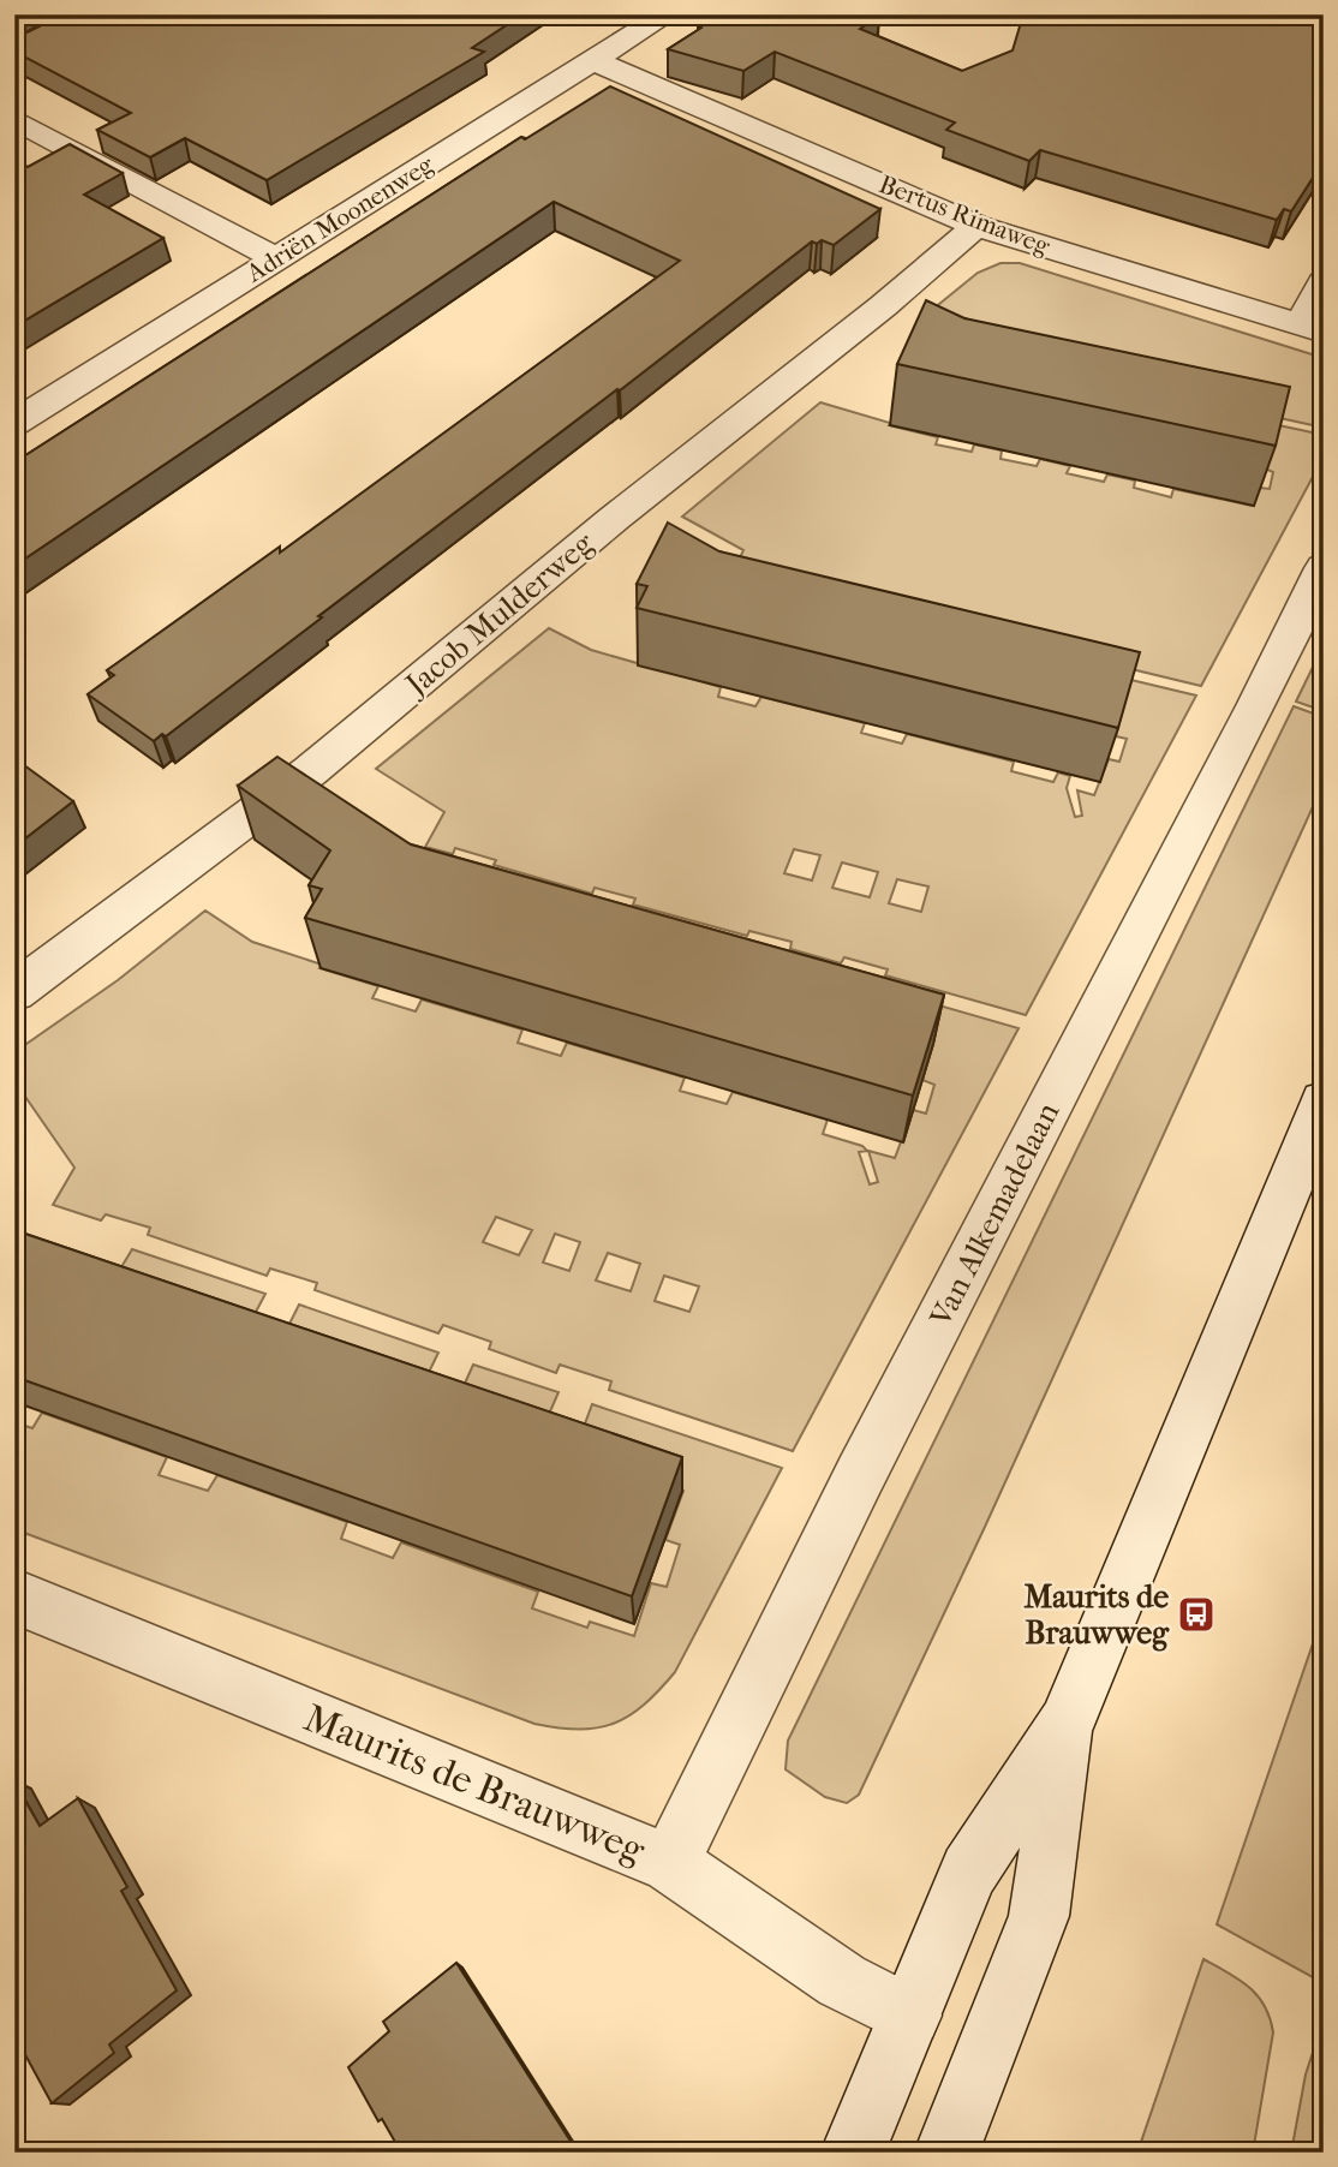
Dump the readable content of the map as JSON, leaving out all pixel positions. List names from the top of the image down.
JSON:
{
  "streets": {
    "street": [
      "Bertus Rimaweg",
      "Adriën Moonenweg",
      "Jacob Mulderweg",
      "Van Alkemadelaan",
      "Maurits de Brauwweg"
    ]
  },
  "crossings": [
    ["Bertus Rimaweg", "Adriën Moonenweg"],
    ["Bertus Rimaweg", "Jacob Mulderweg"],
    ["Van Alkemadelaan", "Maurits de Brauwweg"]
  ],
  "places": {
    "bus stop": ["Maurits de Brauwweg"]
  }
}
